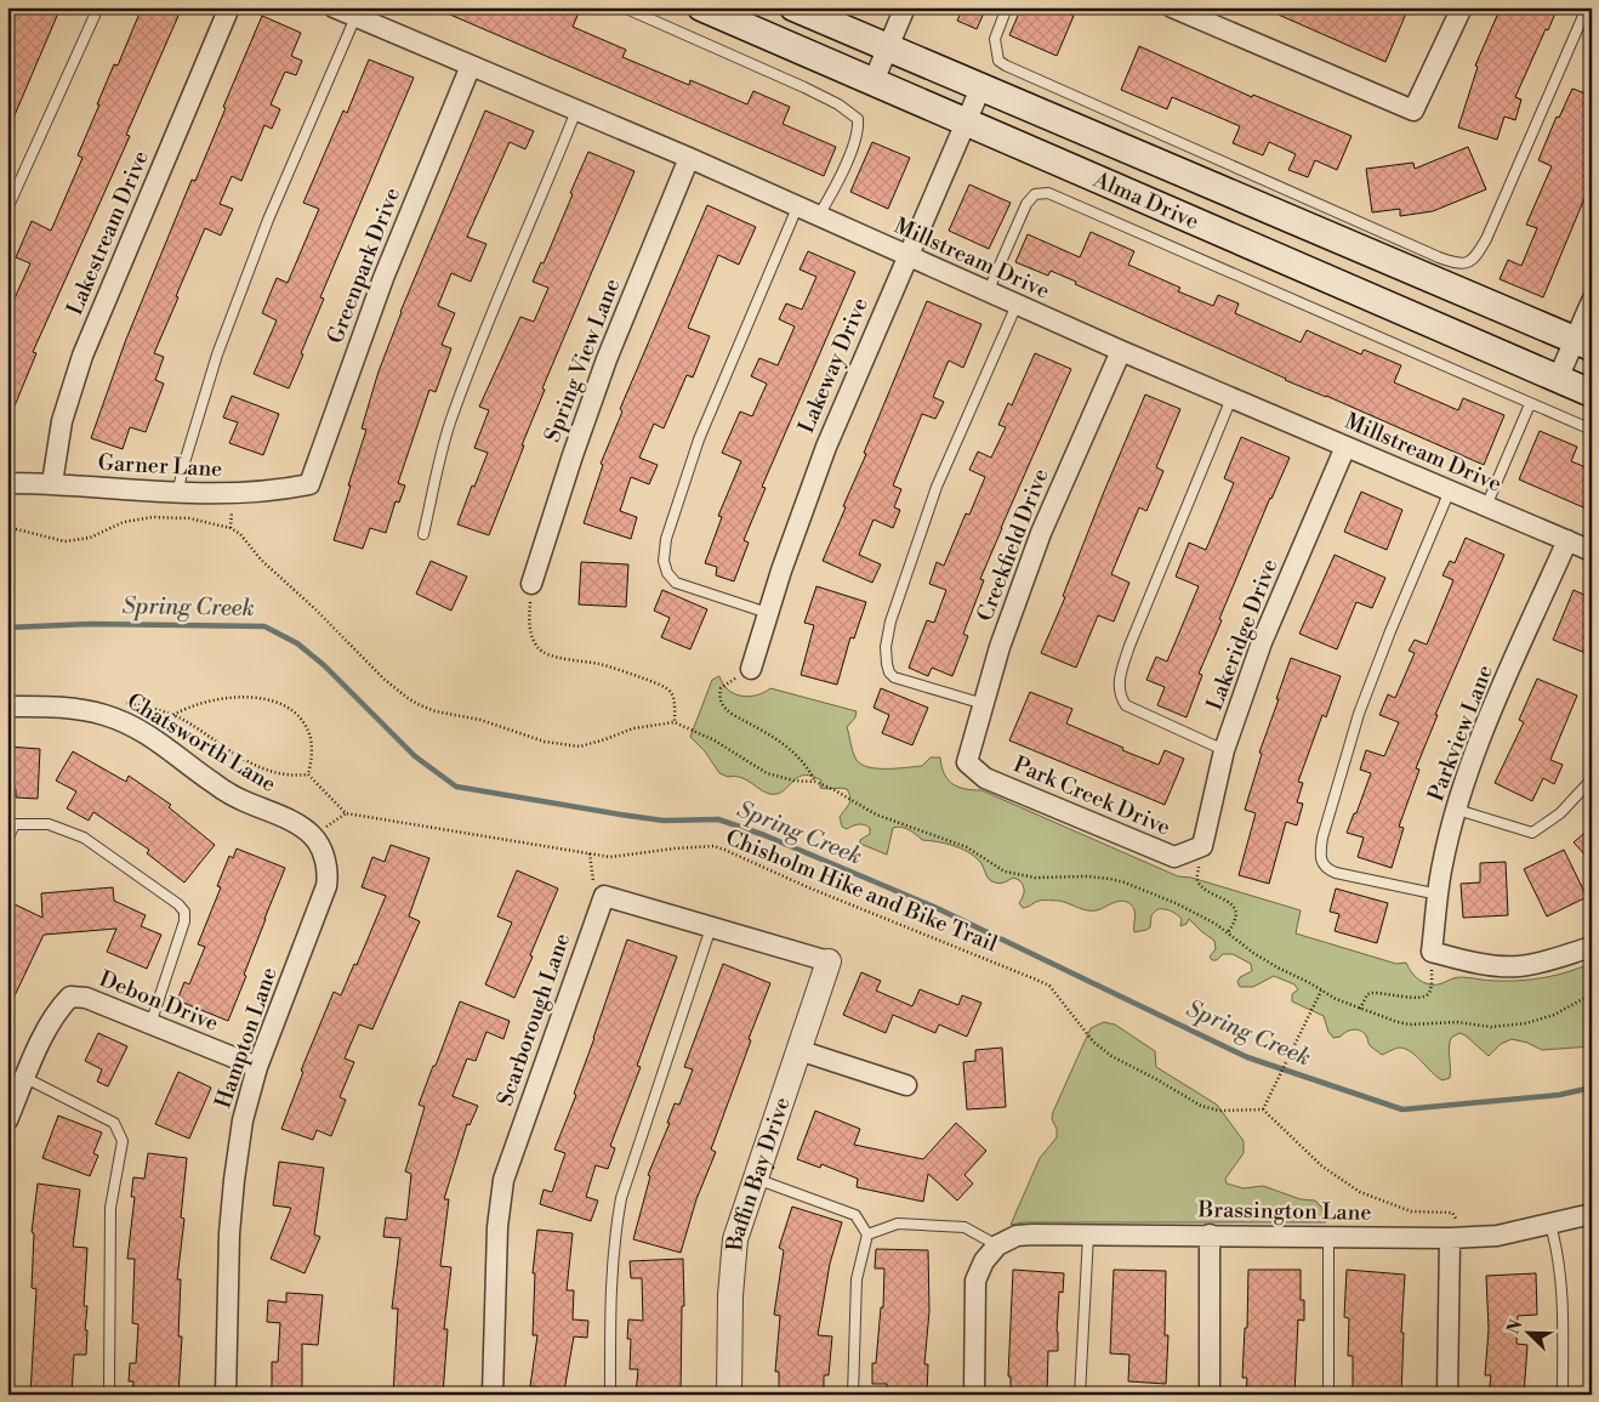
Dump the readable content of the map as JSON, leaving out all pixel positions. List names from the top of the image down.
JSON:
{
  "streets": {
    "main road": ["Alma Drive"],
    "street": [
      "Lakestream Drive",
      "Millstream Drive",
      "Greenpark Drive",
      "Spring View Lane",
      "Lakeway Drive",
      "Garner Lane",
      "Creekfield Drive",
      "Lakeridge Drive",
      "Parkview Lane",
      "Chatsworth Lane",
      "Park Creek Drive",
      "Debon Drive",
      "Scarborough Lane",
      "Hampton Lane",
      "Baffin Bay Drive",
      "Brassington Lane"
    ],
    "path": ["Chisholm Hike and Bike Trail"]
  },
  "crossings": [
    ["Alma Drive", "Lakeway Drive"],
    ["Lakestream Drive", "Garner Lane"],
    ["Millstream Drive", "Greenpark Drive"],
    ["Millstream Drive", "Spring View Lane"],
    ["Millstream Drive", "Lakeway Drive"],
    ["Millstream Drive", "Creekfield Drive"],
    ["Millstream Drive", "Lakeridge Drive"],
    ["Millstream Drive", "Parkview Lane"],
    ["Greenpark Drive", "Garner Lane"],
    ["Creekfield Drive", "Park Creek Drive"],
    ["Lakeridge Drive", "Park Creek Drive"],
    ["Chatsworth Lane", "Hampton Lane"],
    ["Debon Drive", "Hampton Lane"]
  ],
  "water": ["Spring Creek"],
  "north": "top left"
}
